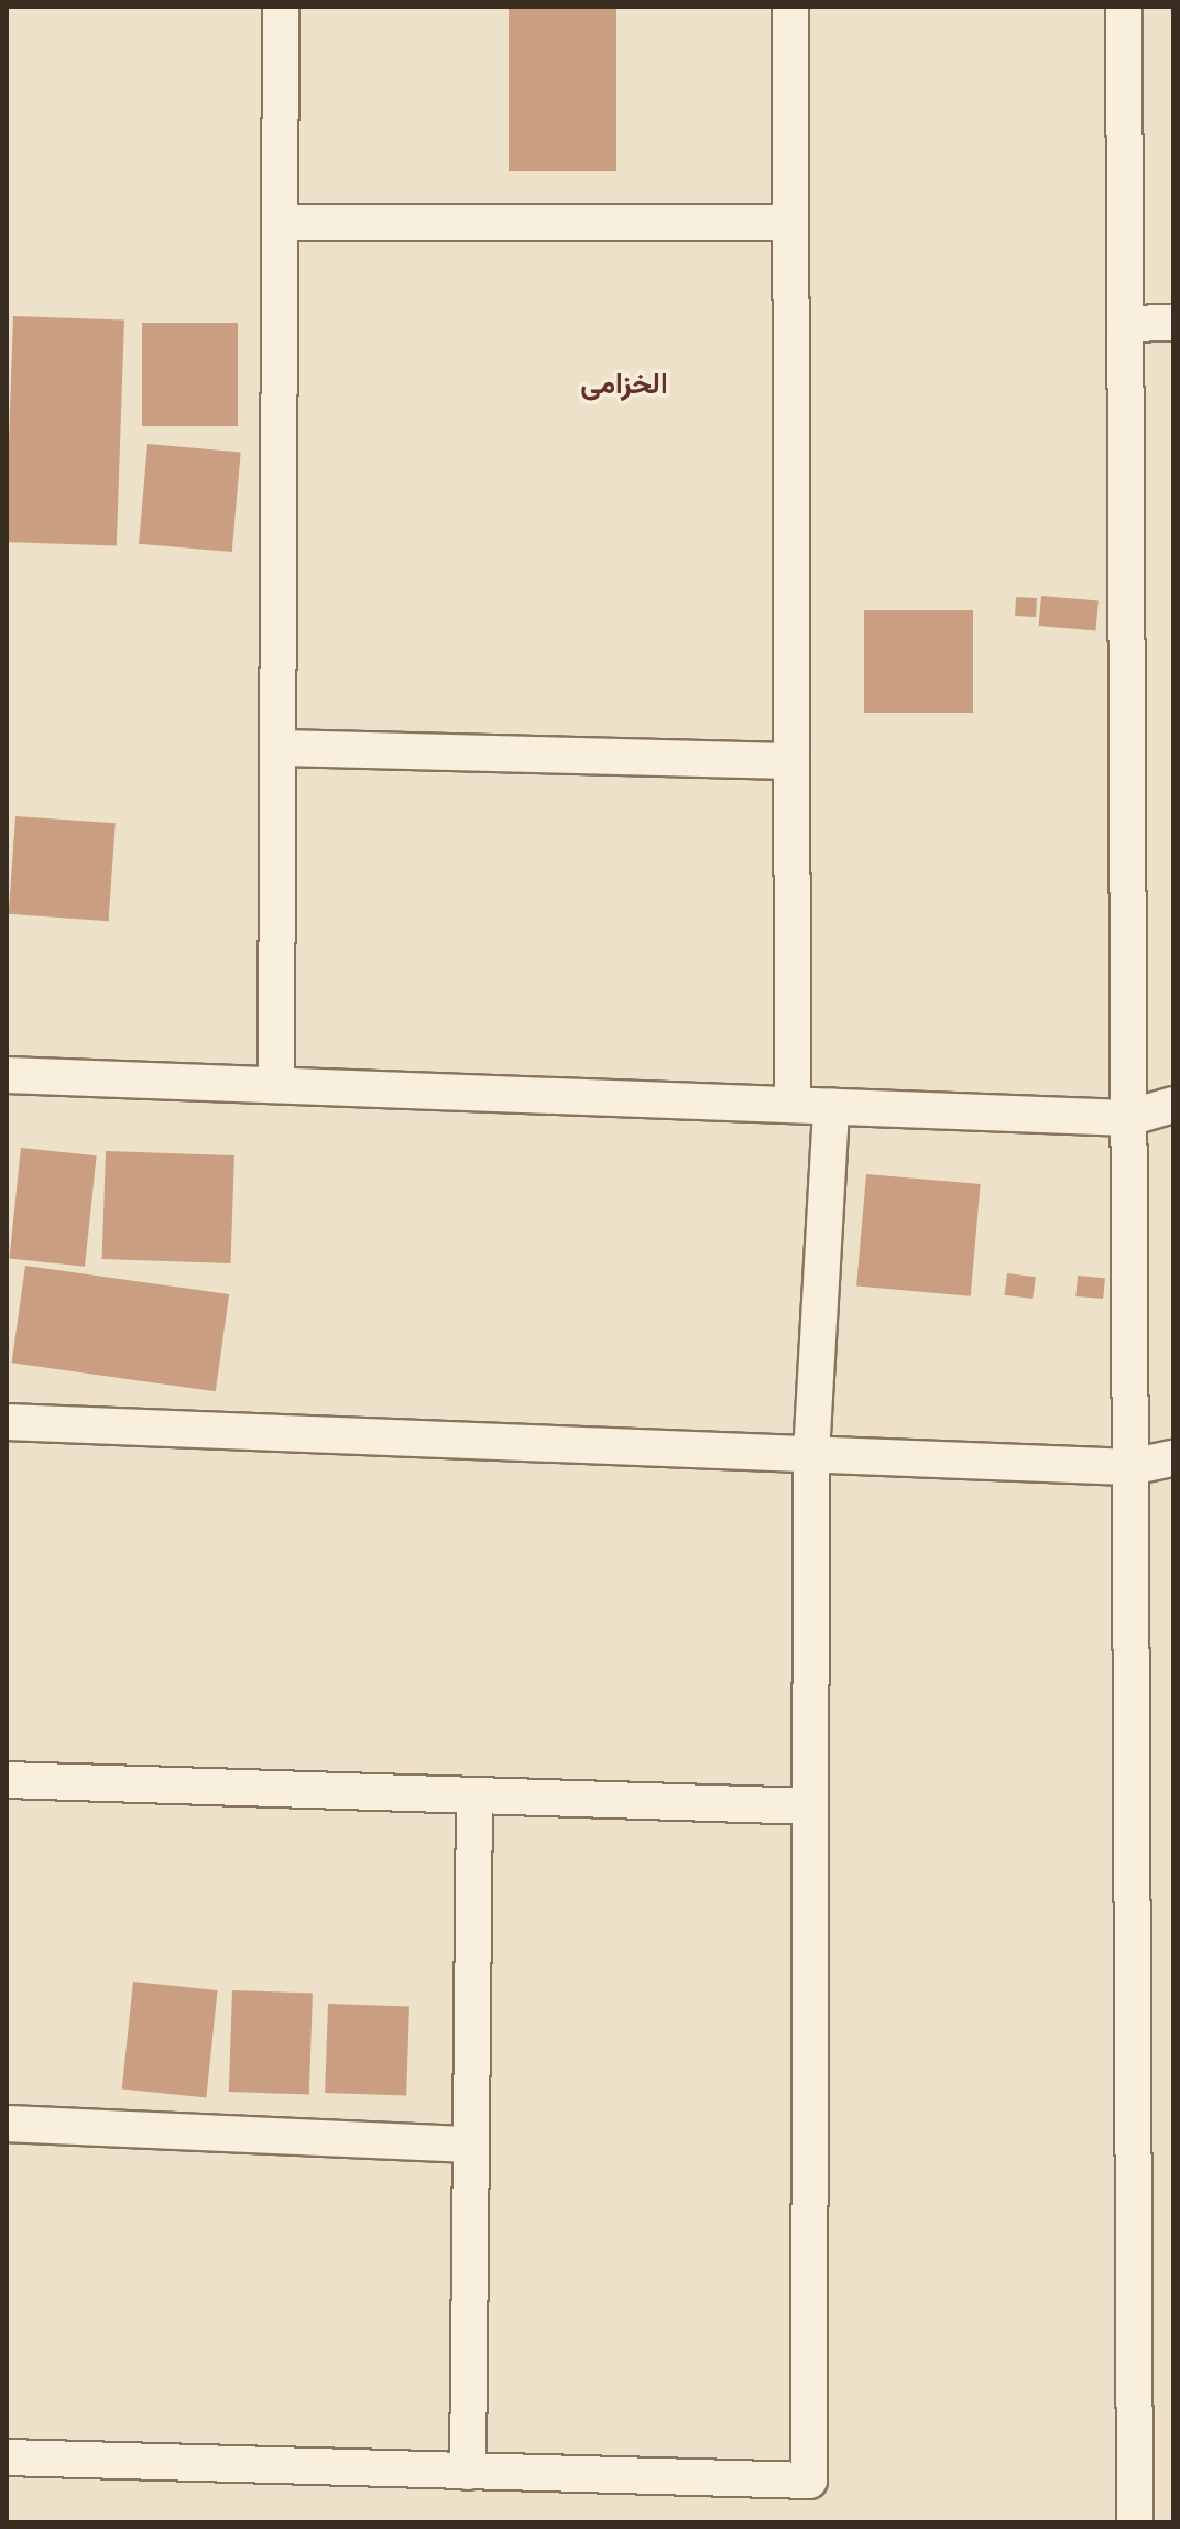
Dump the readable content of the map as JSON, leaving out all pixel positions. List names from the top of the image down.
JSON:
{
  "districts": ["الخزامى"]
}
